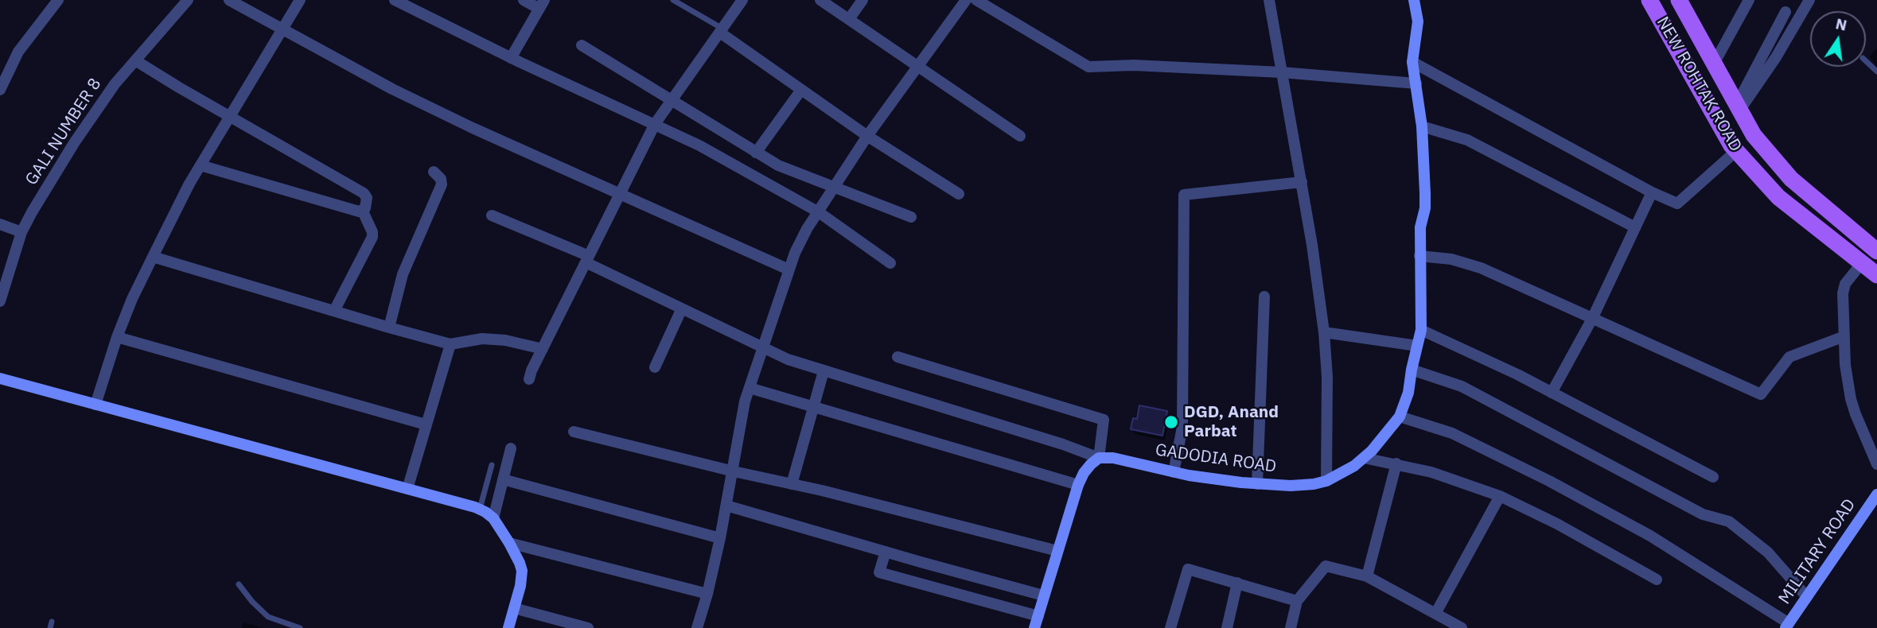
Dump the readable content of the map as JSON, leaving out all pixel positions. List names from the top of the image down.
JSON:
{
  "streets": {
    "main road": ["NEW ROHTAK ROAD"],
    "street": ["GALI NUMBER 8", "GADODIA ROAD", "MILITARY ROAD"]
  },
  "places": ["DGD, Anand Parbat"],
  "north": "top"
}
